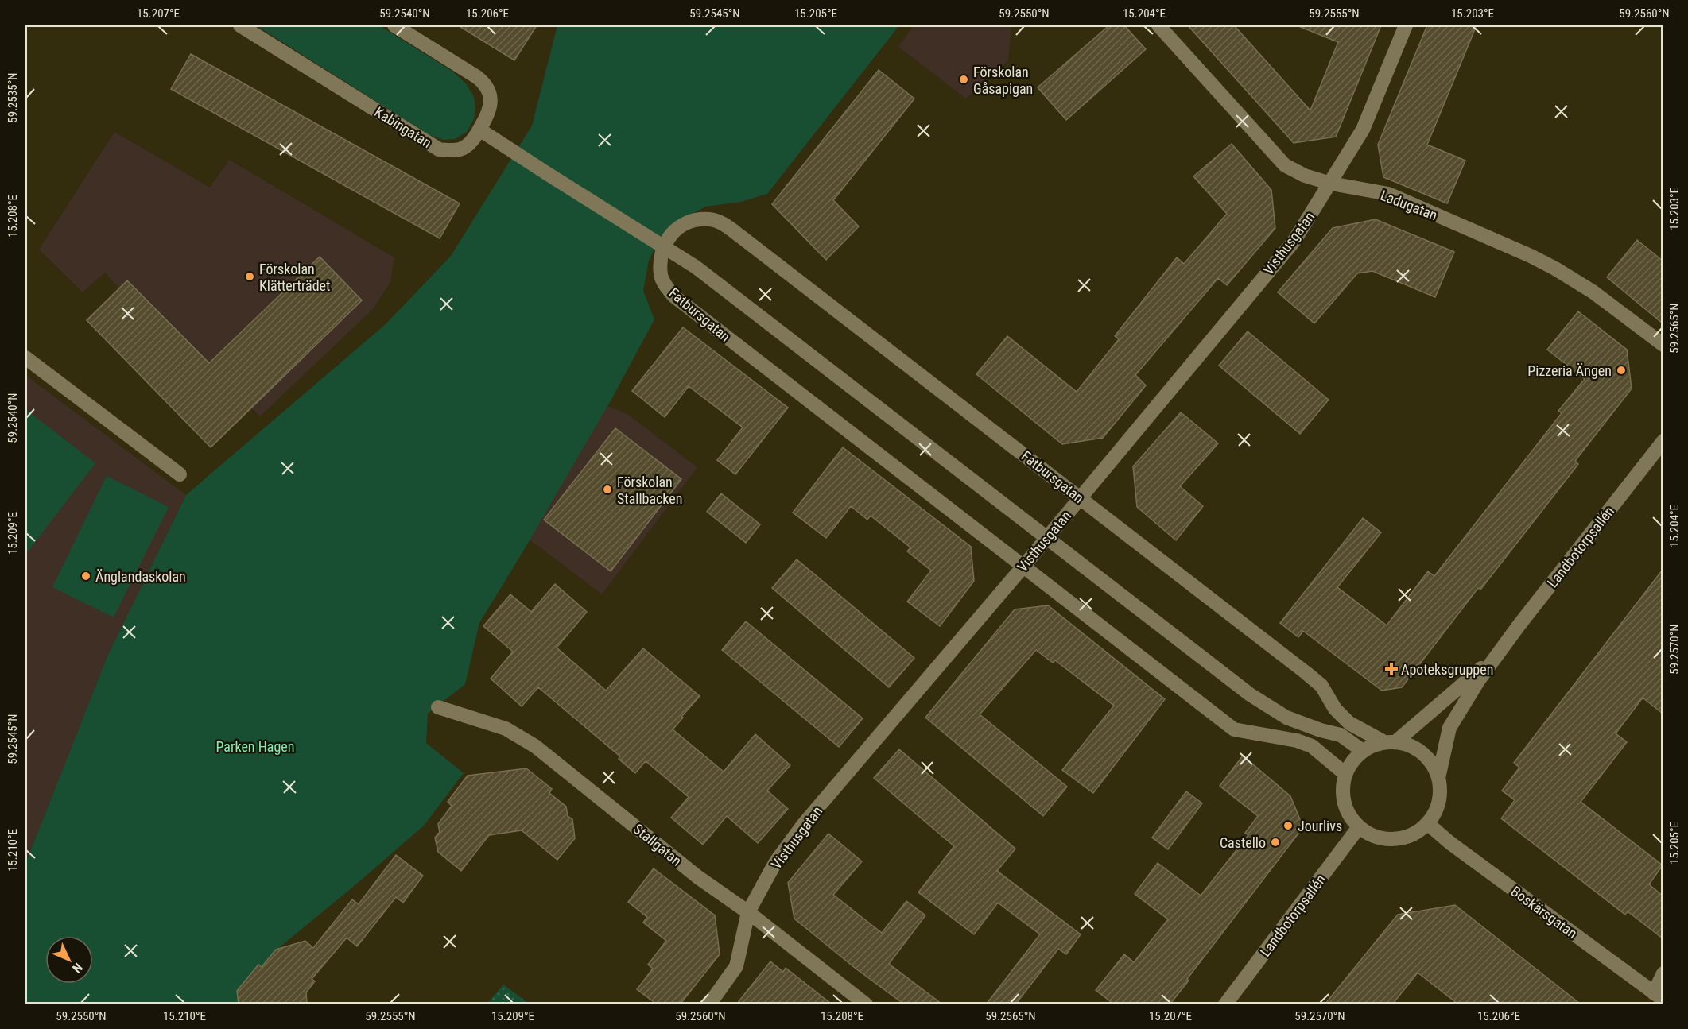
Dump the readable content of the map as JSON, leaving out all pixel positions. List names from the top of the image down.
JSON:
{
  "streets": {
    "street": [
      "Kabingatan",
      "Ladugatan",
      "Visthusgatan",
      "Fatbursgatan",
      "Landbotorpsallén",
      "Stallgatan",
      "Boskärsgatan"
    ]
  },
  "crossings": [
    ["Ladugatan", "Visthusgatan"],
    ["Visthusgatan", "Fatbursgatan"],
    ["Visthusgatan", "Stallgatan"],
    ["Fatbursgatan", "Landbotorpsallén"],
    ["Fatbursgatan", "Boskärsgatan"],
    ["Landbotorpsallén", "Boskärsgatan"]
  ],
  "parks": ["Parken Hagen"],
  "places": {
    "other": [
      "Förskolan Gåsapigan",
      "Förskolan Klätterträdet",
      "Pizzeria Ängen",
      "Förskolan Stallbacken",
      "Änglandaskolan",
      "Jourlivs",
      "Castello"
    ],
    "health": ["Apoteksgruppen"]
  },
  "north": "bottom right",
  "coordinates": [
    "15.207°E",
    "59.2540°N",
    "15.206°E",
    "59.2545°N",
    "15.205°E",
    "59.2550°N",
    "15.204°E",
    "59.2555°N",
    "15.203°E",
    "59.2560°N",
    "59.2535°N",
    "15.208°E",
    "59.2565°N",
    "15.209°E",
    "59.2570°N",
    "15.210°E"
  ]
}
